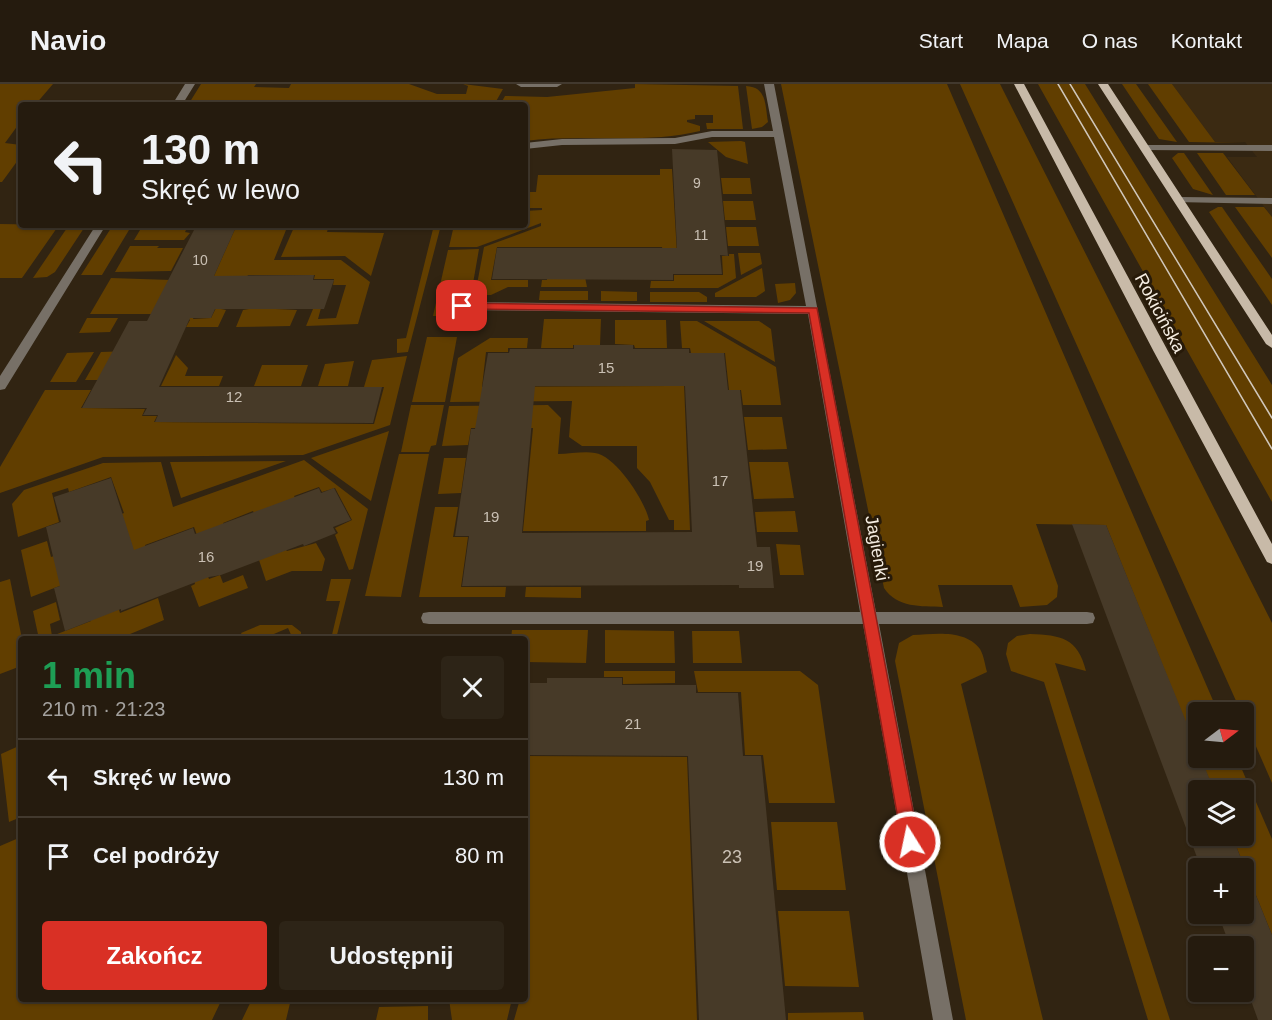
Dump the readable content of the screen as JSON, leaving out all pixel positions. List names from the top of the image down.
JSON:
{
  "streets": {
    "main road": ["Rokicińska"],
    "street": ["Jagienki"]
  },
  "house_numbers": [
    "9",
    "11",
    "10",
    "15",
    "12",
    "17",
    "19",
    "16",
    "19",
    "21",
    "23"
  ],
  "north": "right",
  "page": {
    "header": "Navio",
    "nav": [
      "Start",
      "Mapa",
      "O nas",
      "Kontakt"
    ],
    "turn": ["130 m", "Skręć w lewo"],
    "heading": ["1 min", "210 m · 21:23"],
    "map_buttons": ["+", "−"],
    "list": [
      {
        "name": "Skręć w lewo",
        "value": "130 m"
      },
      {
        "name": "Cel podróży",
        "value": "80 m"
      }
    ],
    "buttons": ["Zakończ", "Udostępnij"]
  }
}
